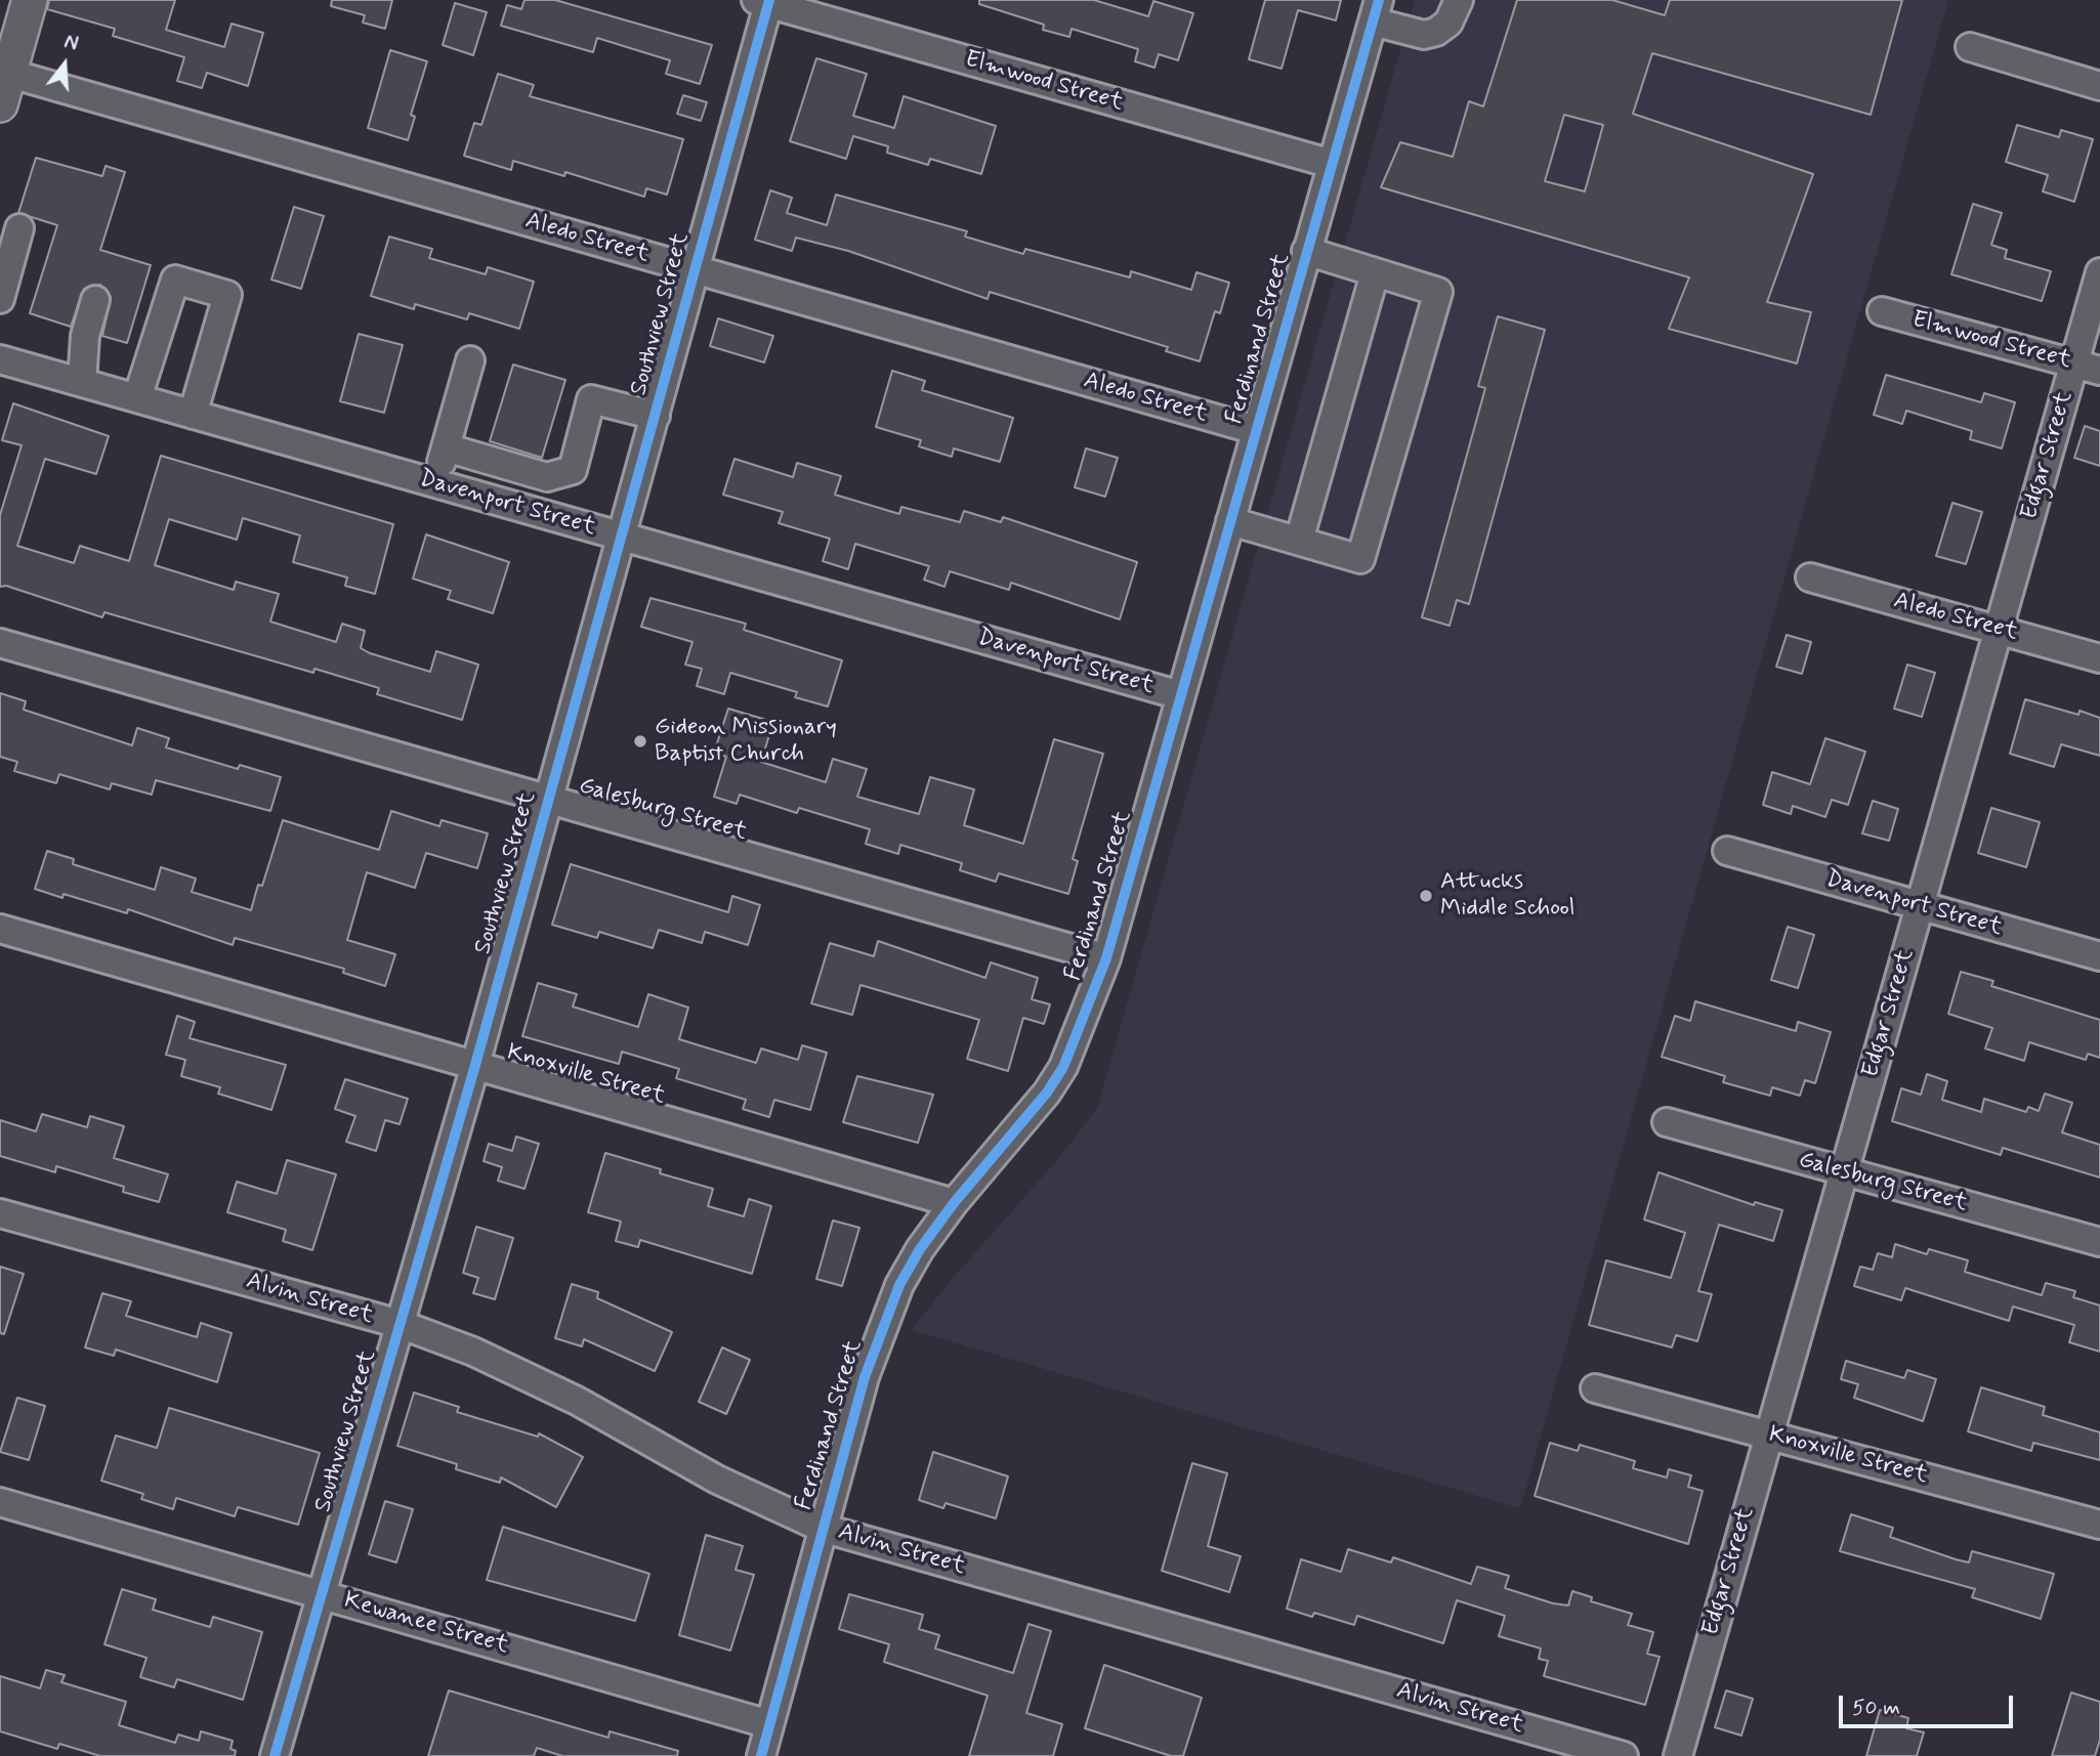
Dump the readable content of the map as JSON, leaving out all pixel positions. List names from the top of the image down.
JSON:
{
  "streets": {
    "street": [
      "Elmwood Street",
      "Aledo Street",
      "Southview Street",
      "Ferdinand Street",
      "Edgar Street",
      "Davenport Street",
      "Galesburg Street",
      "Knoxville Street",
      "Alvin Street",
      "Kewanee Street"
    ]
  },
  "crossings": [
    ["Elmwood Street", "Southview Street"],
    ["Elmwood Street", "Ferdinand Street"],
    ["Elmwood Street", "Edgar Street"],
    ["Aledo Street", "Southview Street"],
    ["Aledo Street", "Ferdinand Street"],
    ["Aledo Street", "Edgar Street"],
    ["Southview Street", "Davenport Street"],
    ["Southview Street", "Galesburg Street"],
    ["Southview Street", "Knoxville Street"],
    ["Southview Street", "Alvin Street"],
    ["Southview Street", "Kewanee Street"],
    ["Ferdinand Street", "Davenport Street"],
    ["Ferdinand Street", "Galesburg Street"],
    ["Ferdinand Street", "Knoxville Street"],
    ["Ferdinand Street", "Alvin Street"],
    ["Ferdinand Street", "Kewanee Street"],
    ["Edgar Street", "Davenport Street"],
    ["Edgar Street", "Galesburg Street"],
    ["Edgar Street", "Knoxville Street"]
  ],
  "places": ["Gideon Missionary Baptist Church", "Attucks Middle School"],
  "scale_bar": "50 m",
  "north": "top"
}
